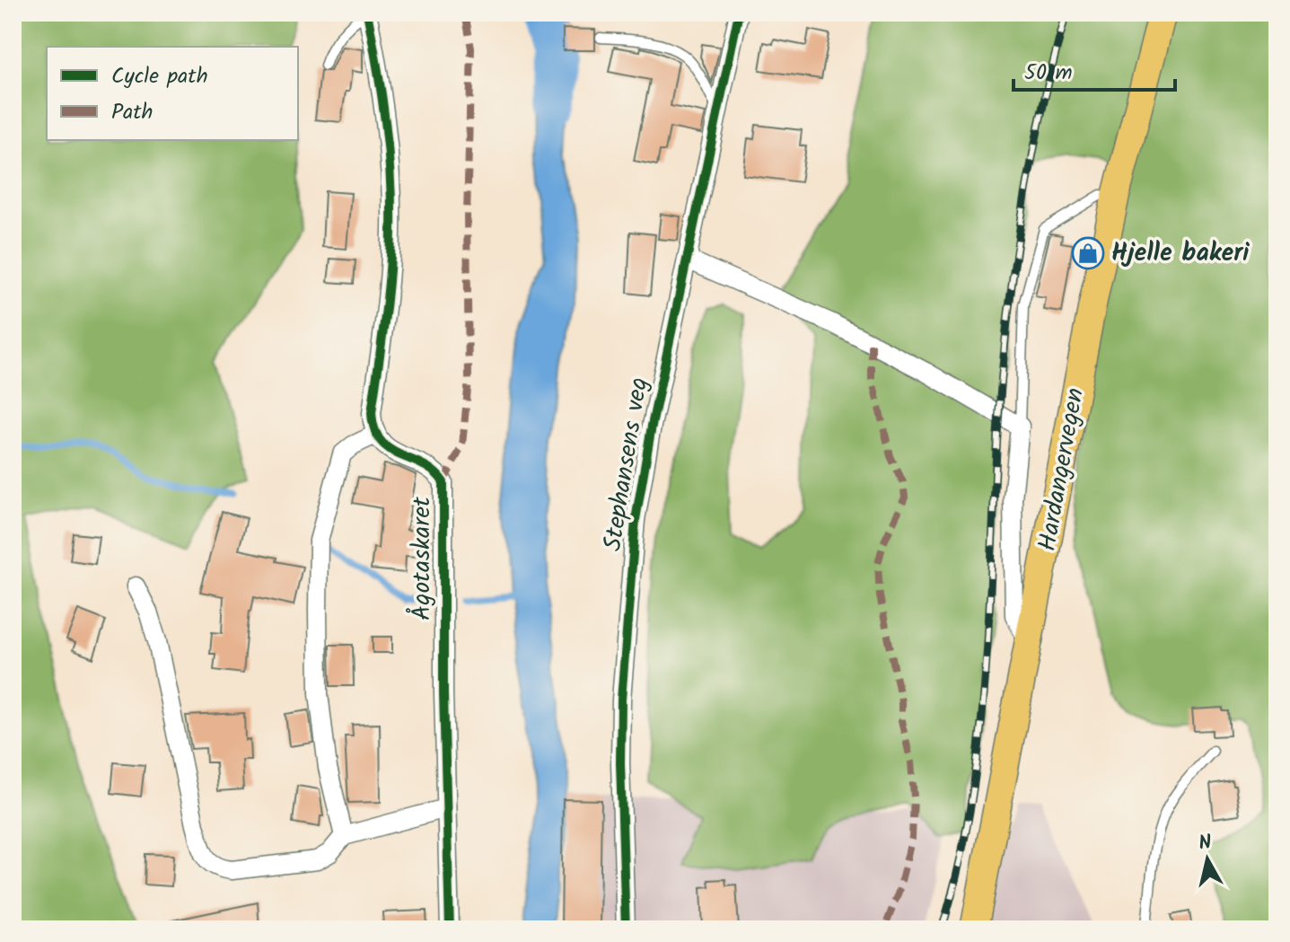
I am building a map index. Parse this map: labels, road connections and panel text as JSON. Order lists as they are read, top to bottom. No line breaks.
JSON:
{"streets":{"main road":["Hardangervegen"],"street":["Stephansens veg","Ågotaskaret"]},"places":{"shop":["Hjelle bakeri"]},"legend":["Cycle path","Path"],"scale_bar":"50 m","north":"top"}
